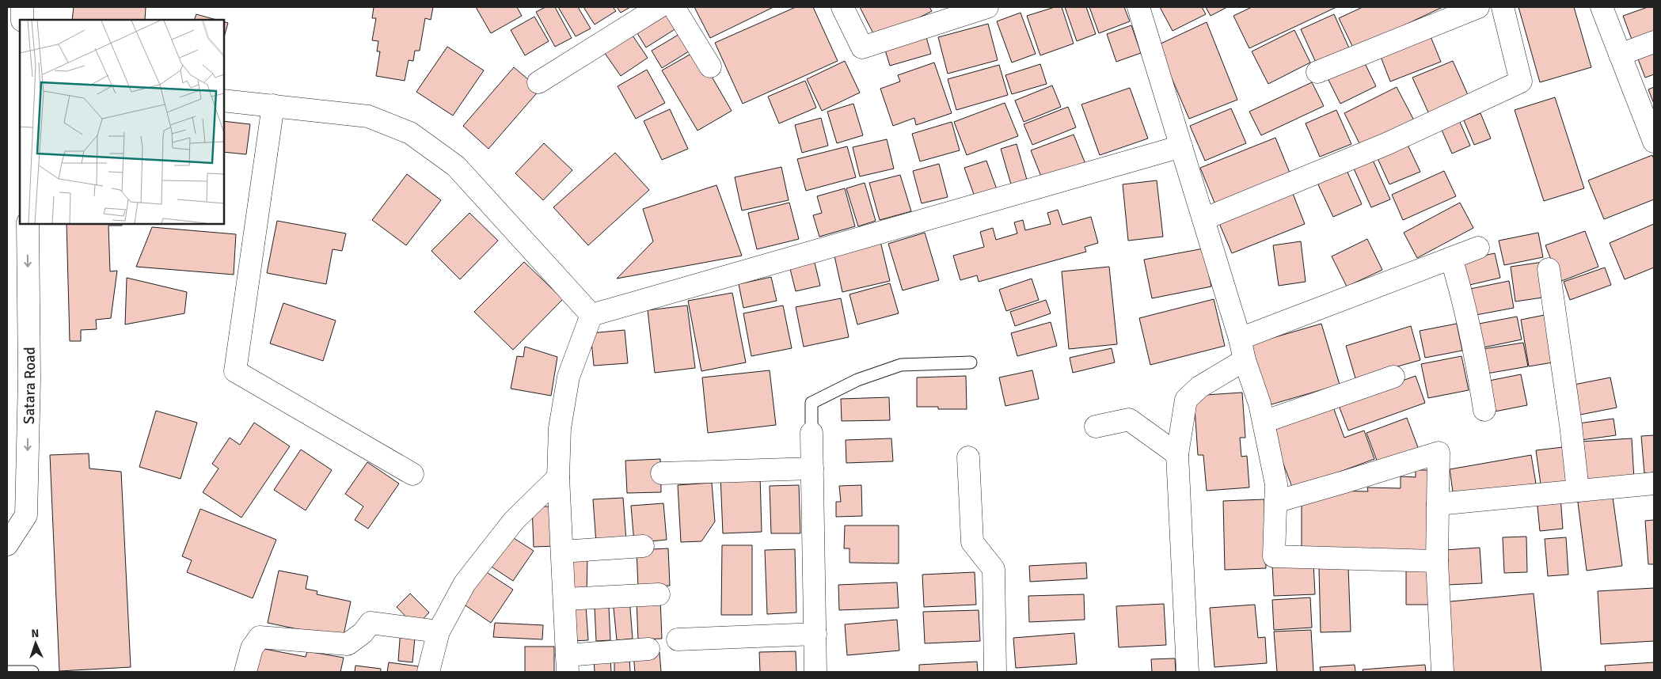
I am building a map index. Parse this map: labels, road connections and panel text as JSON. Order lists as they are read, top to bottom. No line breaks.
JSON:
{"streets":{"main road":["Satara Road"]},"one_way":["Satara Road"],"north":"top"}
